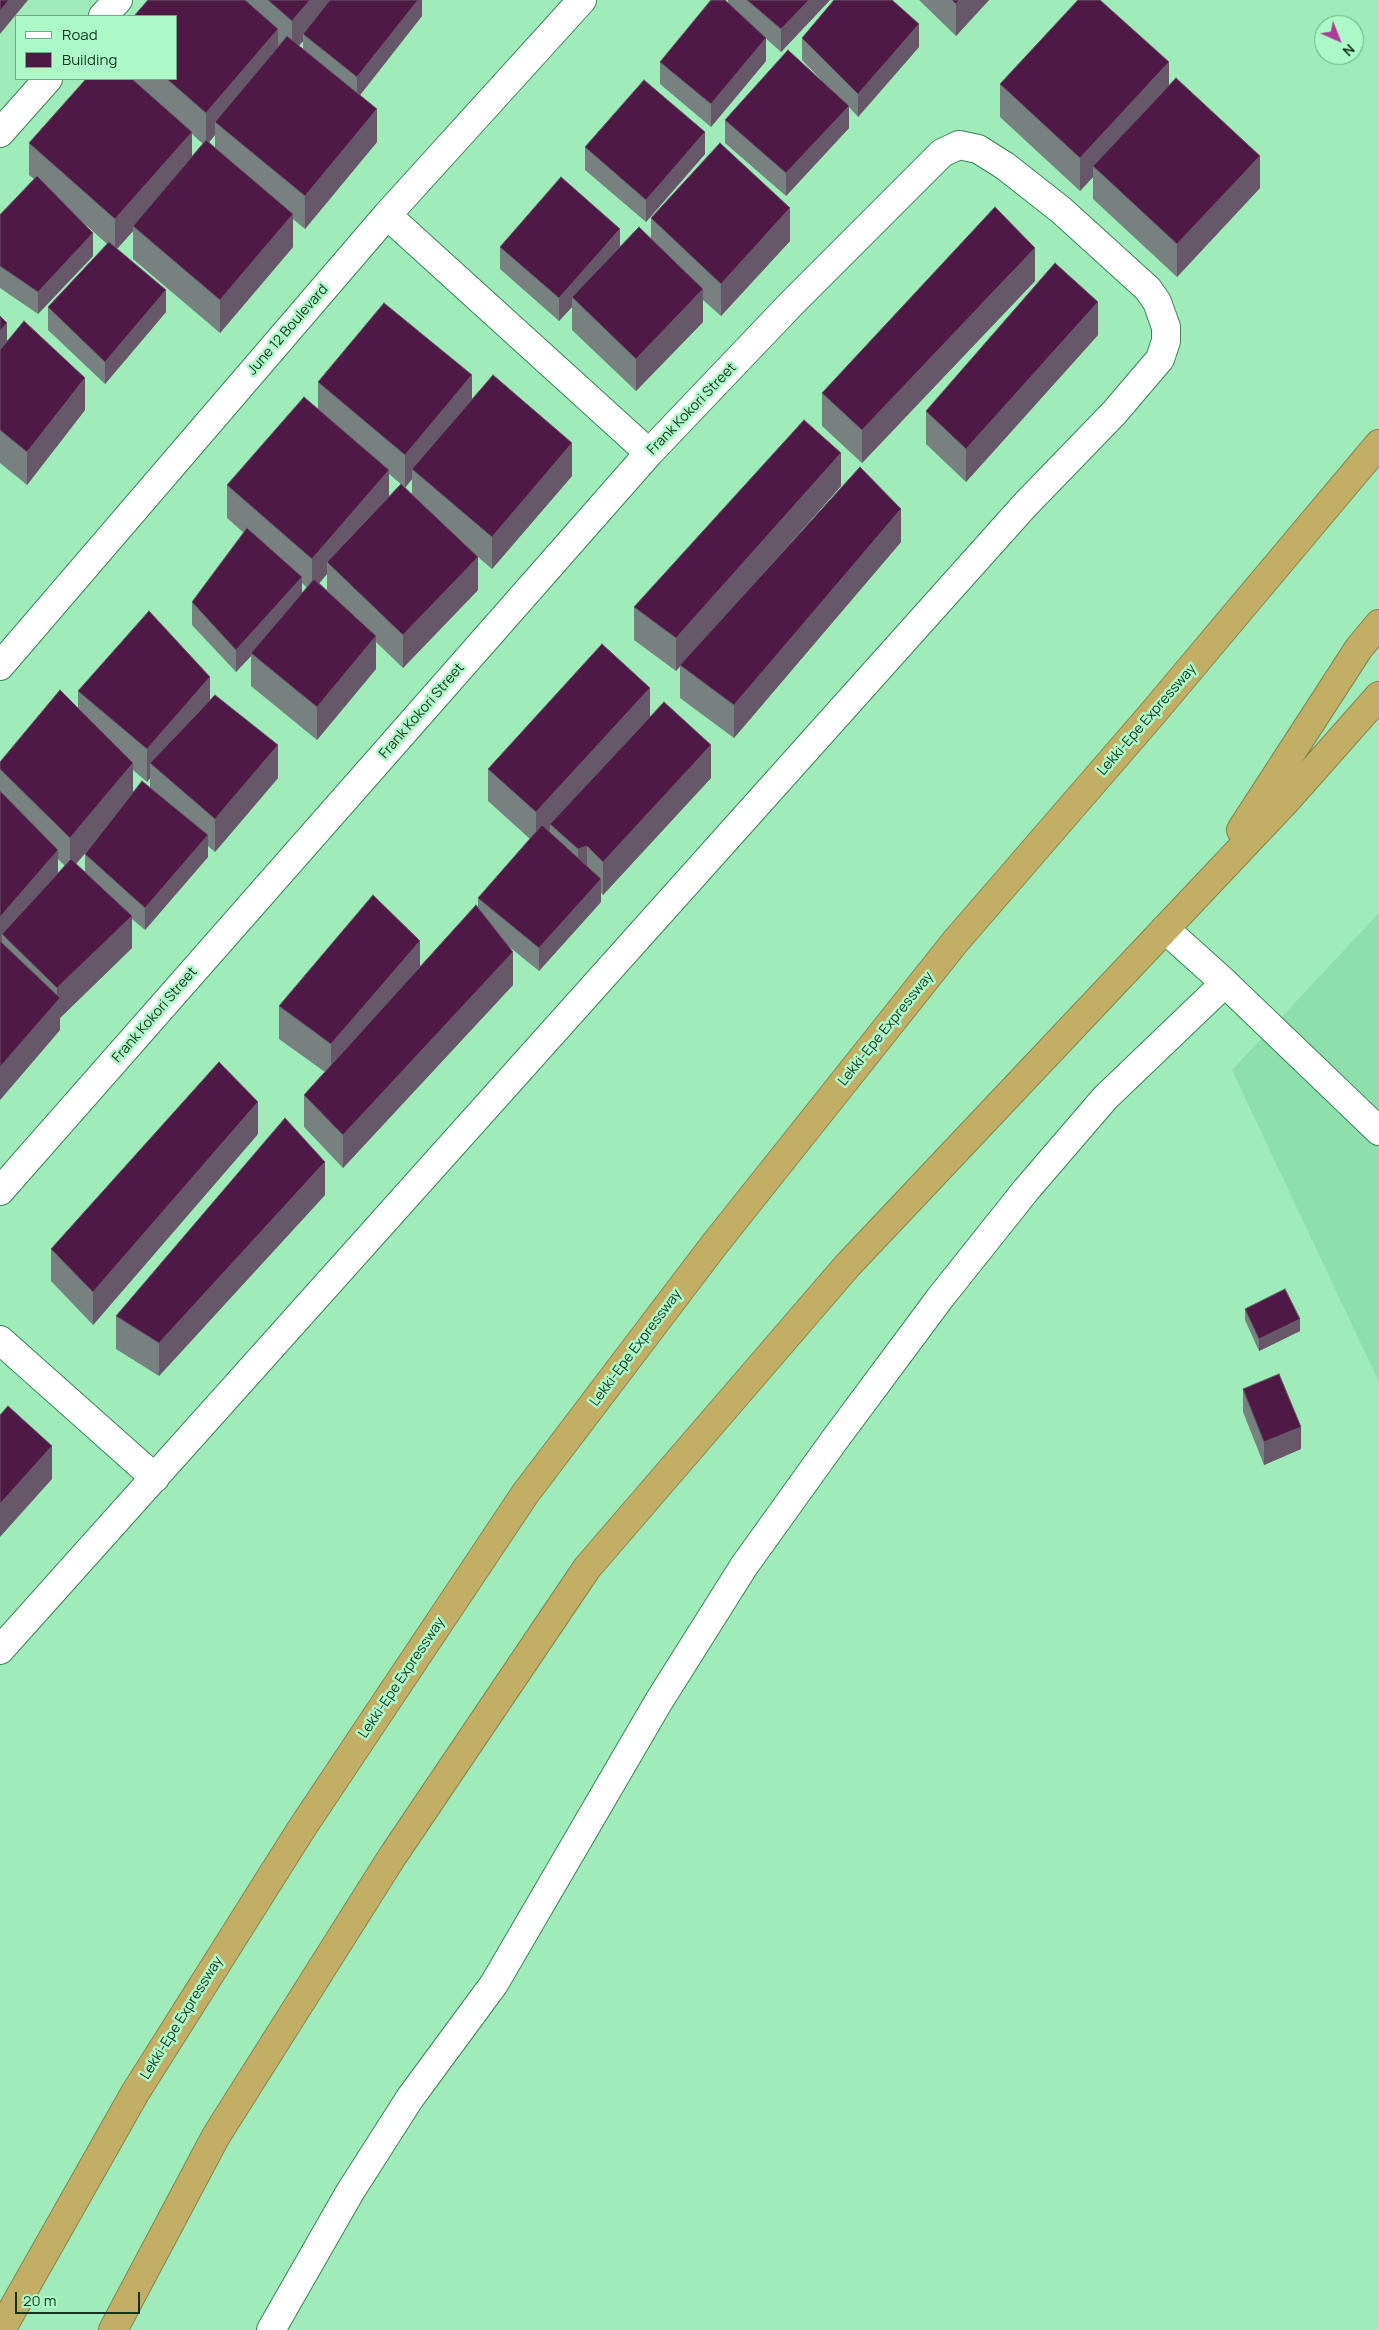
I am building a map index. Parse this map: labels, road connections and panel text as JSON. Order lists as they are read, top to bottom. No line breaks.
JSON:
{"streets":{"highway":["Lekki-Epe Expressway"],"street":["June 12 Boulevard","Frank Kokori Street"]},"legend":["Road","Building"],"scale_bar":"20 m","north":"bottom right"}
